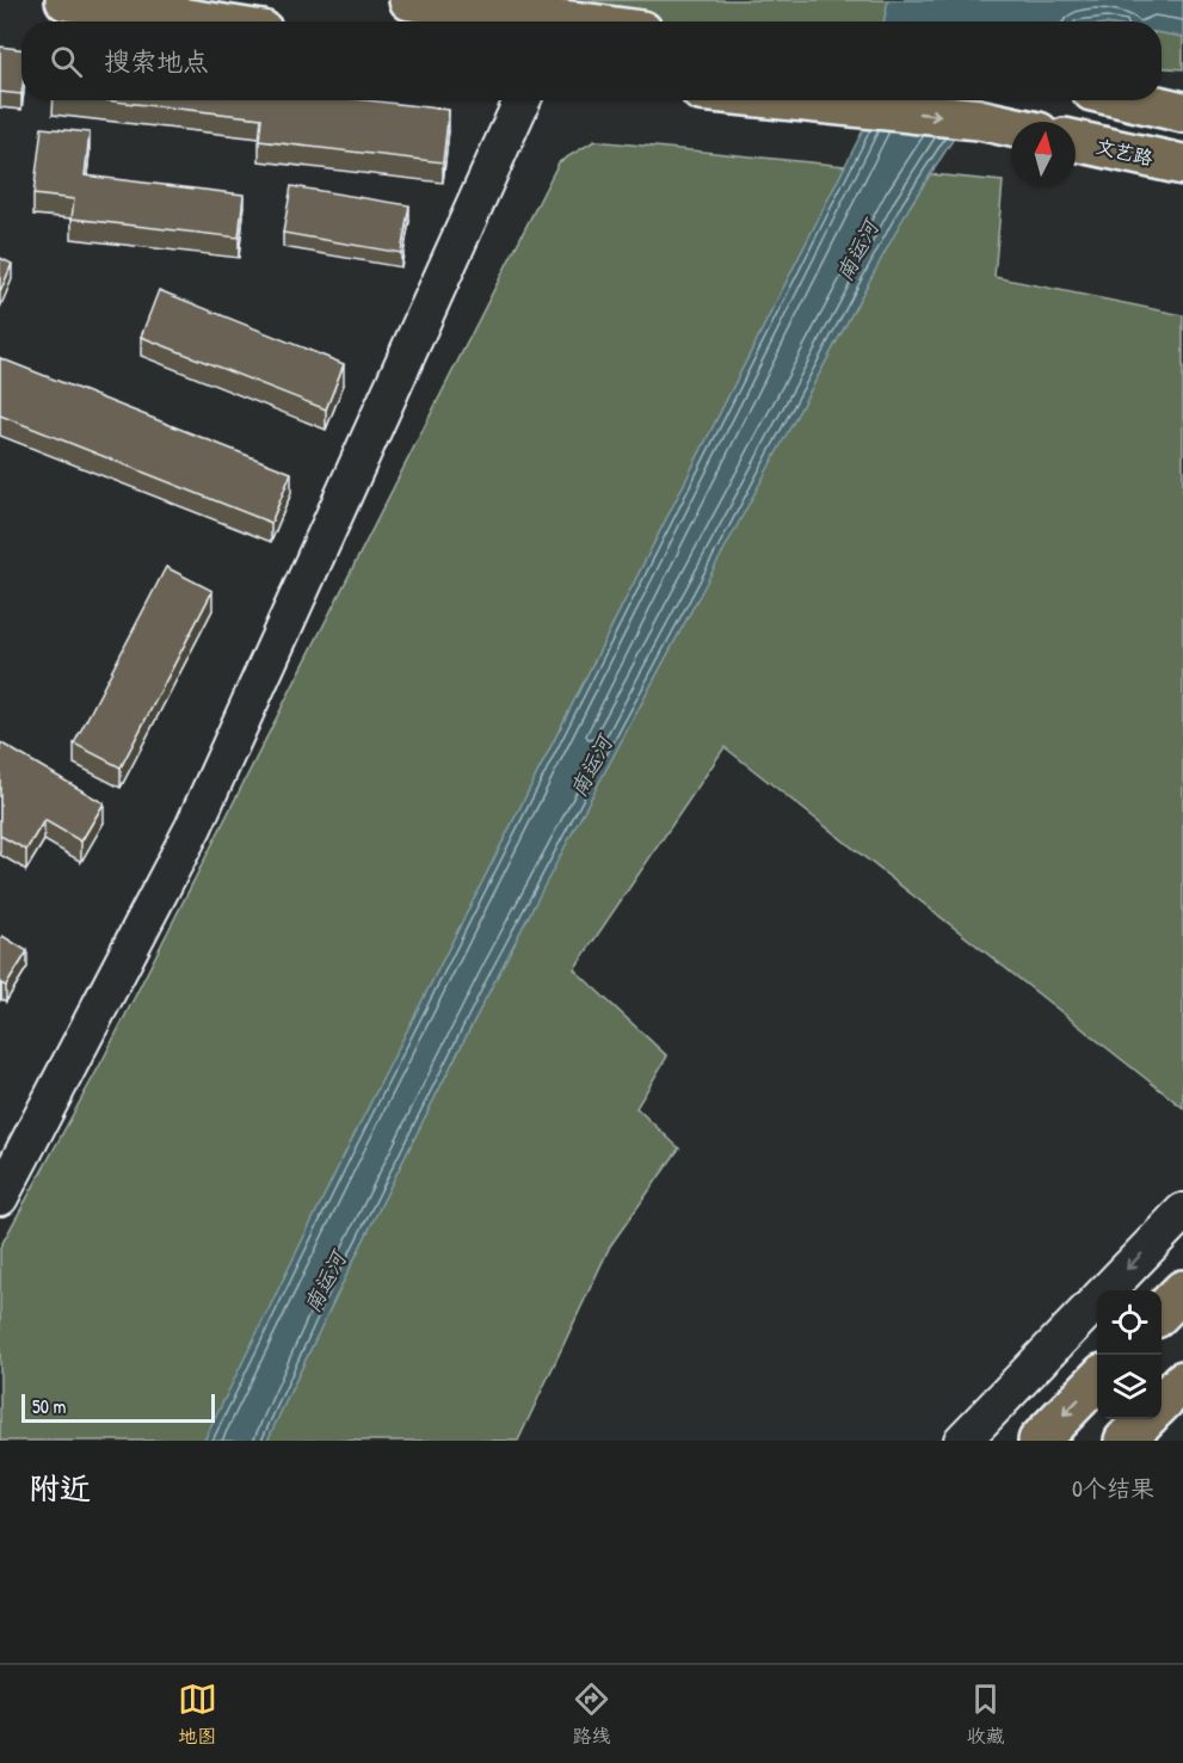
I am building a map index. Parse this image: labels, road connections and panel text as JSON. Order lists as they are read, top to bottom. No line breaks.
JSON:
{"streets":{"main road":["文艺路"]},"water":["南运河"],"scale_bar":"50 m","north":"top","page":{"search":"搜索地点","scale":"50 m","heading":["附近","0个结果"],"nav":["地图","路线","收藏"]}}
